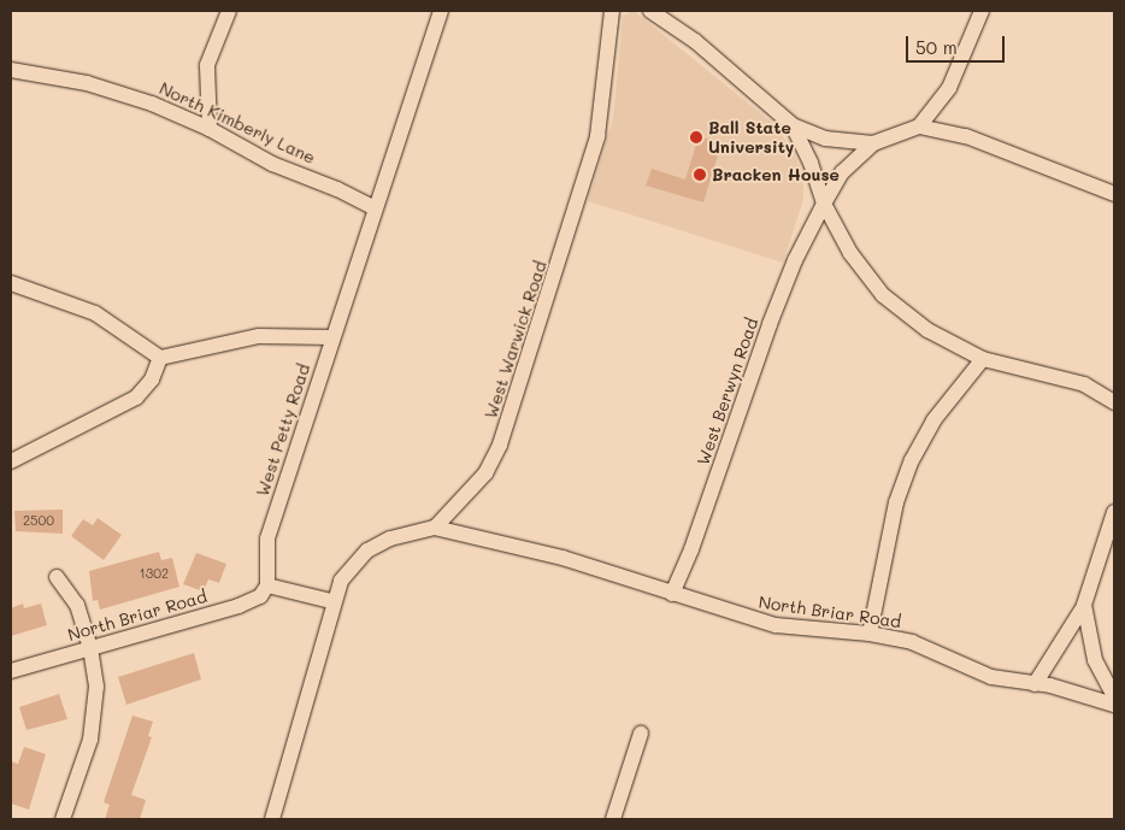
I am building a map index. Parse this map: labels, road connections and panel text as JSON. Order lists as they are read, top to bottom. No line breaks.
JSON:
{"streets":{"street":["North Kimberly Lane","West Warwick Road","West Berwyn Road","West Petty Road","North Briar Road"]},"crossings":[["North Kimberly Lane","West Petty Road"],["West Warwick Road","North Briar Road"],["West Berwyn Road","North Briar Road"],["West Petty Road","North Briar Road"]],"places":["Ball State University","Bracken House"],"house_numbers":["2500","1302"],"scale_bar":"50 m"}
